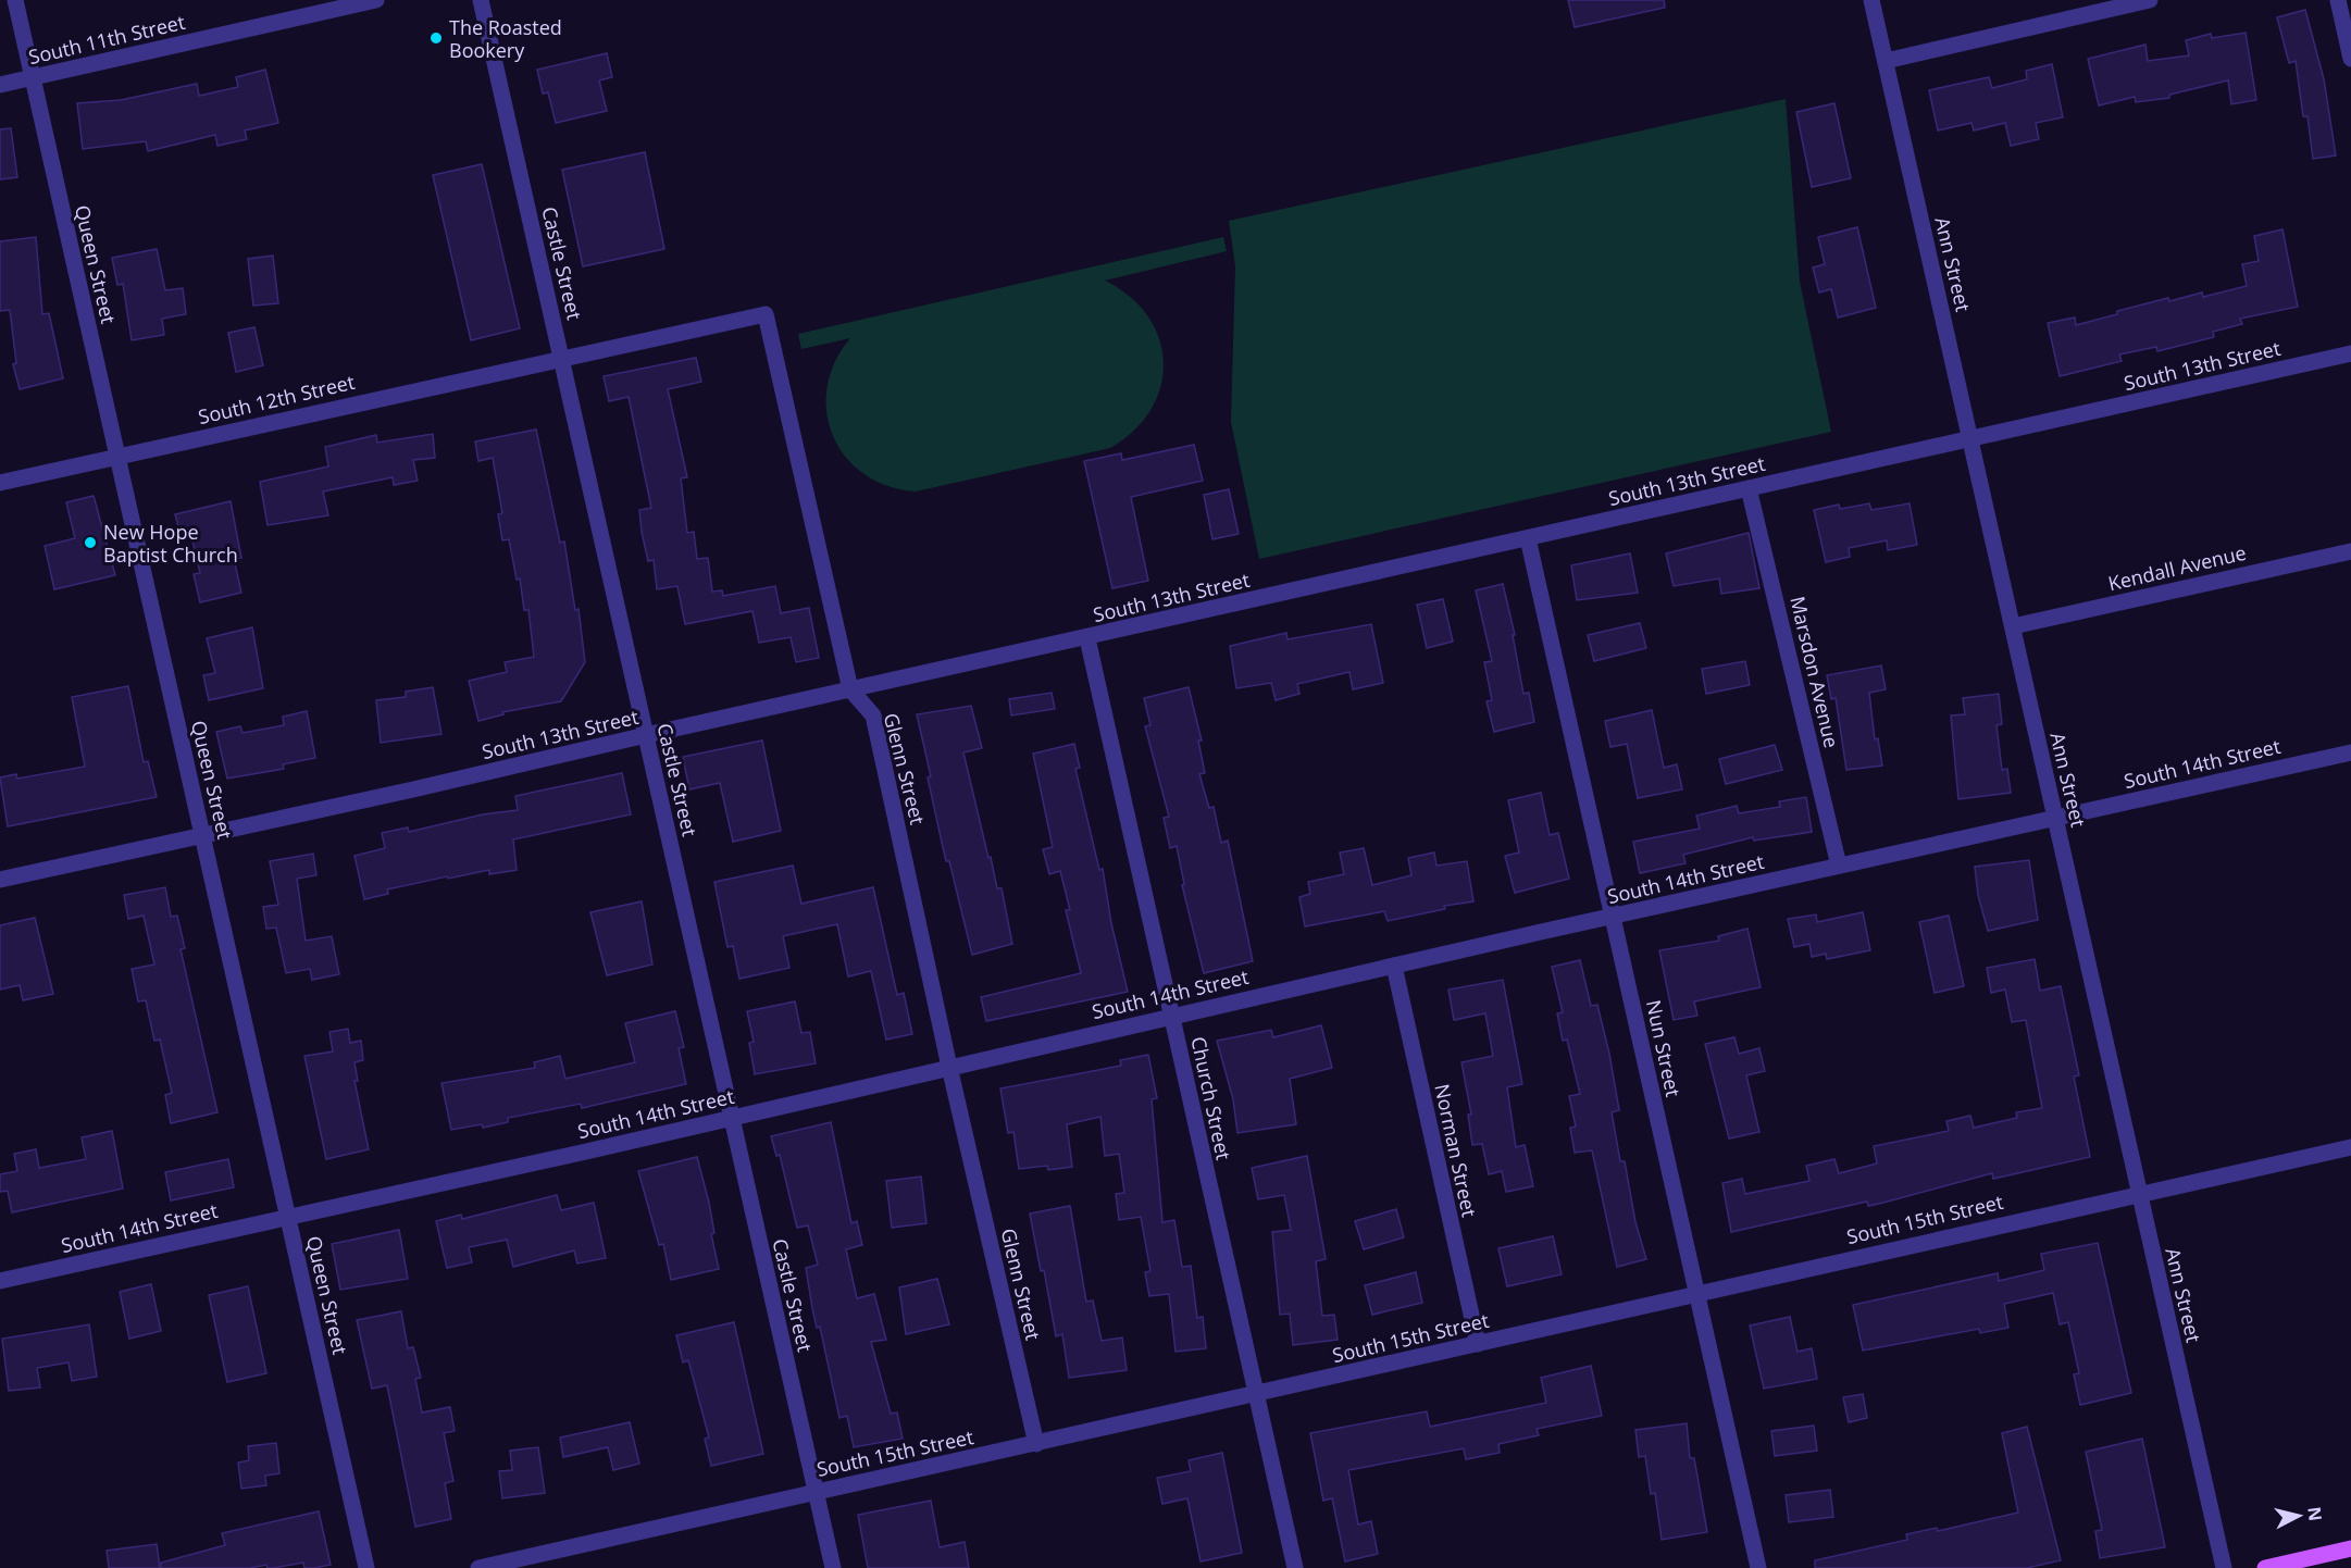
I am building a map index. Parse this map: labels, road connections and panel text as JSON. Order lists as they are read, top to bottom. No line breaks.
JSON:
{"streets":{"street":["South 11th Street","Castle Street","Queen Street","Ann Street","South 13th Street","South 12th Street","Kendall Avenue","Marsdon Avenue","South 14th Street","Glenn Street","Nun Street","Church Street","Norman Street","South 15th Street"]},"crossings":[["South 11th Street","Queen Street"],["Castle Street","South 13th Street"],["Castle Street","South 12th Street"],["Castle Street","South 14th Street"],["Castle Street","Glenn Street"],["Castle Street","South 15th Street"],["Queen Street","South 13th Street"],["Queen Street","South 12th Street"],["Queen Street","South 14th Street"],["Ann Street","South 13th Street"],["Ann Street","Kendall Avenue"],["Ann Street","South 14th Street"],["Ann Street","South 15th Street"],["South 13th Street","Marsdon Avenue"],["South 13th Street","Glenn Street"],["South 13th Street","Nun Street"],["South 13th Street","Church Street"],["South 12th Street","Glenn Street"],["Marsdon Avenue","South 14th Street"],["South 14th Street","Glenn Street"],["South 14th Street","Nun Street"],["South 14th Street","Church Street"],["South 14th Street","Norman Street"],["Glenn Street","South 15th Street"],["Nun Street","South 15th Street"],["Church Street","South 15th Street"],["Norman Street","South 15th Street"]],"places":["The Roasted Bookery","New Hope Baptist Church"],"north":"right"}
